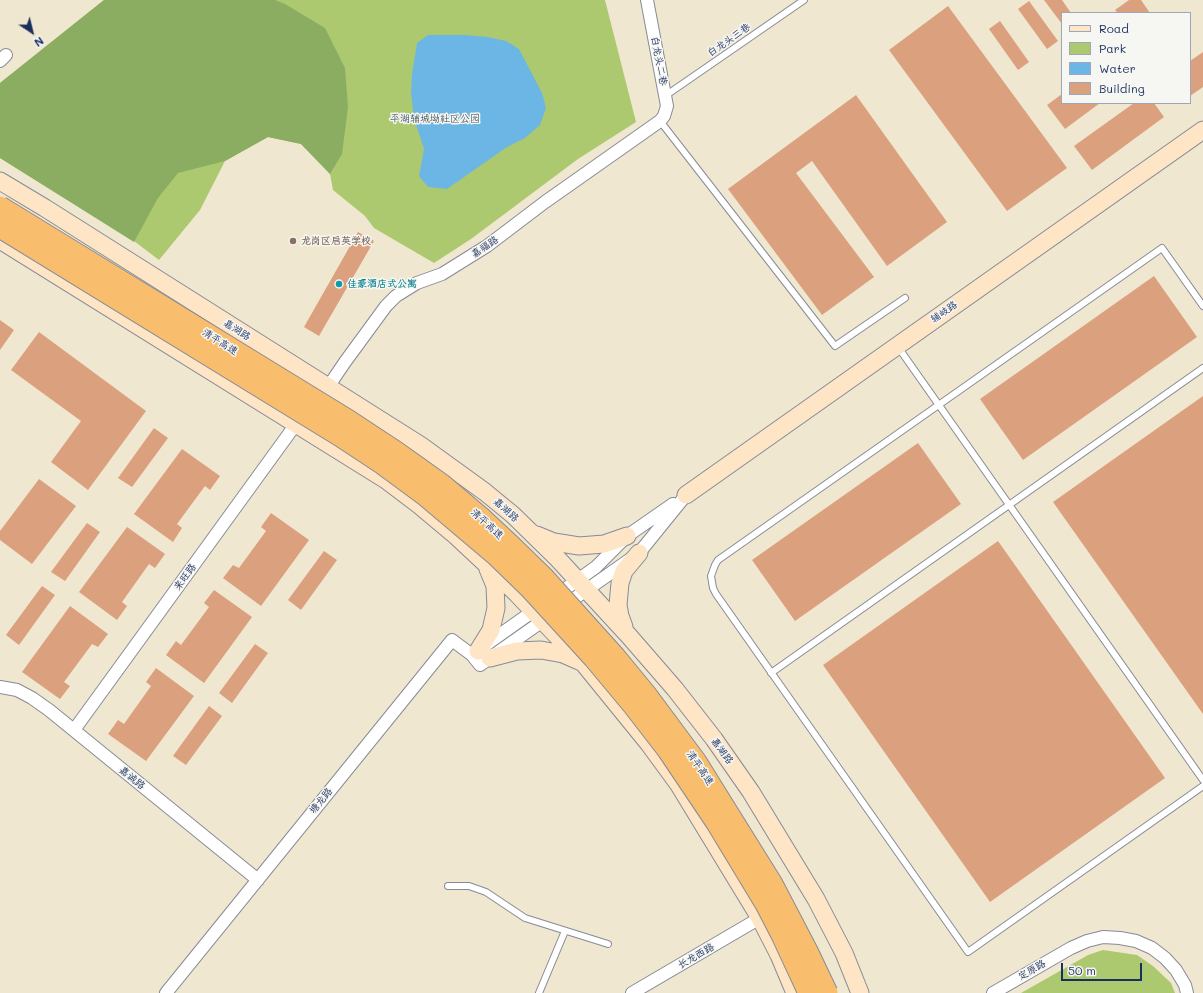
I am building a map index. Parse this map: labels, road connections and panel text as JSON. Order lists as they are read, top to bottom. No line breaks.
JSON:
{"streets":{"highway":["清平高速"],"main road":["辅岐路","嘉湖路"],"street":["白龙头二巷","嘉福路","来旺路","嘉诚路","塘龙路","长龙西路","定原路"],"lane":["白龙头三巷"]},"crossings":[["白龙头三巷","白龙头二巷"],["白龙头二巷","嘉福路"],["嘉福路","嘉湖路"],["来旺路","嘉诚路"],["嘉诚路","塘龙路"]],"parks":["平湖辅城坳社区公园"],"places":["龙岗区启英学校","佳豪酒店式公寓"],"legend":["Road","Park","Water","Building"],"scale_bar":"50 m","north":"bottom right"}
